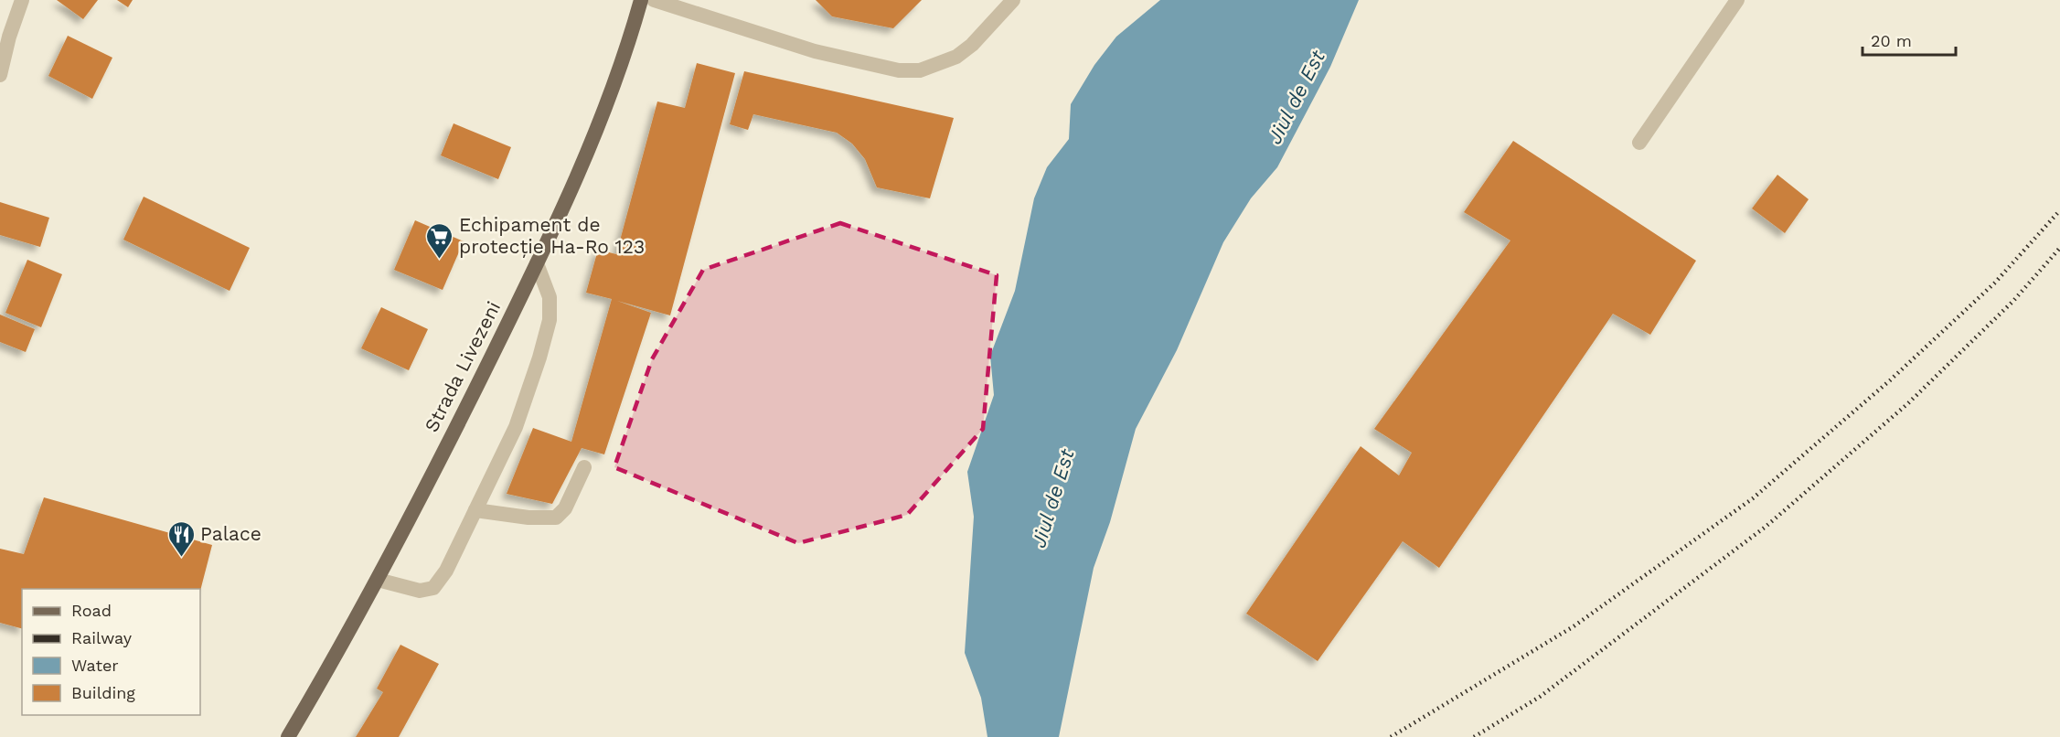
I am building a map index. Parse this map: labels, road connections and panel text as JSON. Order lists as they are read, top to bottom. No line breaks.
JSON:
{"streets":{"main road":["Strada Livezeni"]},"water":["Jiul de Est"],"places":{"supermarket":["Echipament de protecție Ha-Ro 123"],"restaurant":["Palace"]},"legend":["Road","Railway","Water","Building"],"scale_bar":"20 m"}
